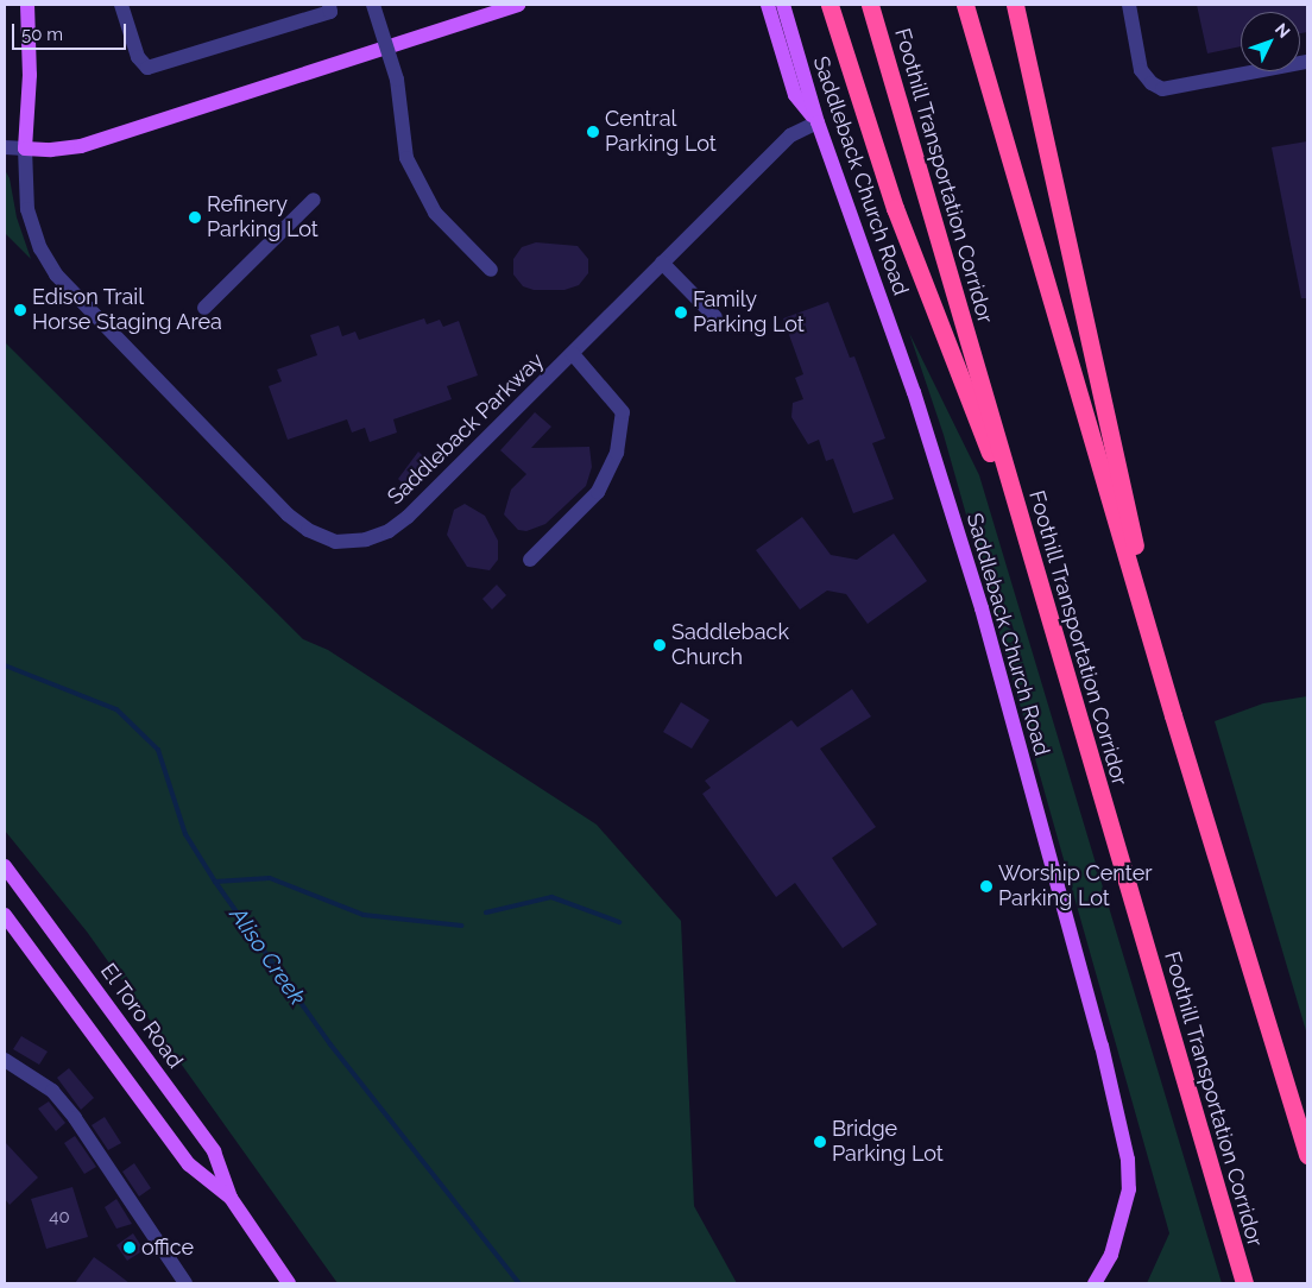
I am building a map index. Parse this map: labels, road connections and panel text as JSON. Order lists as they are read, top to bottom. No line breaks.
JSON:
{"streets":{"highway":["Foothill Transportation Corridor"],"main road":["Saddleback Church Road","El Toro Road"],"street":["Saddleback Parkway"]},"crossings":[["Saddleback Church Road","Saddleback Parkway"]],"water":["Aliso Creek"],"places":["Central Parking Lot","Refinery Parking Lot","Edison Trail Horse Staging Area","Family Parking Lot","Saddleback Church","Worship Center Parking Lot","Bridge Parking Lot","office"],"house_numbers":["40"],"scale_bar":"50 m","north":"top right"}
